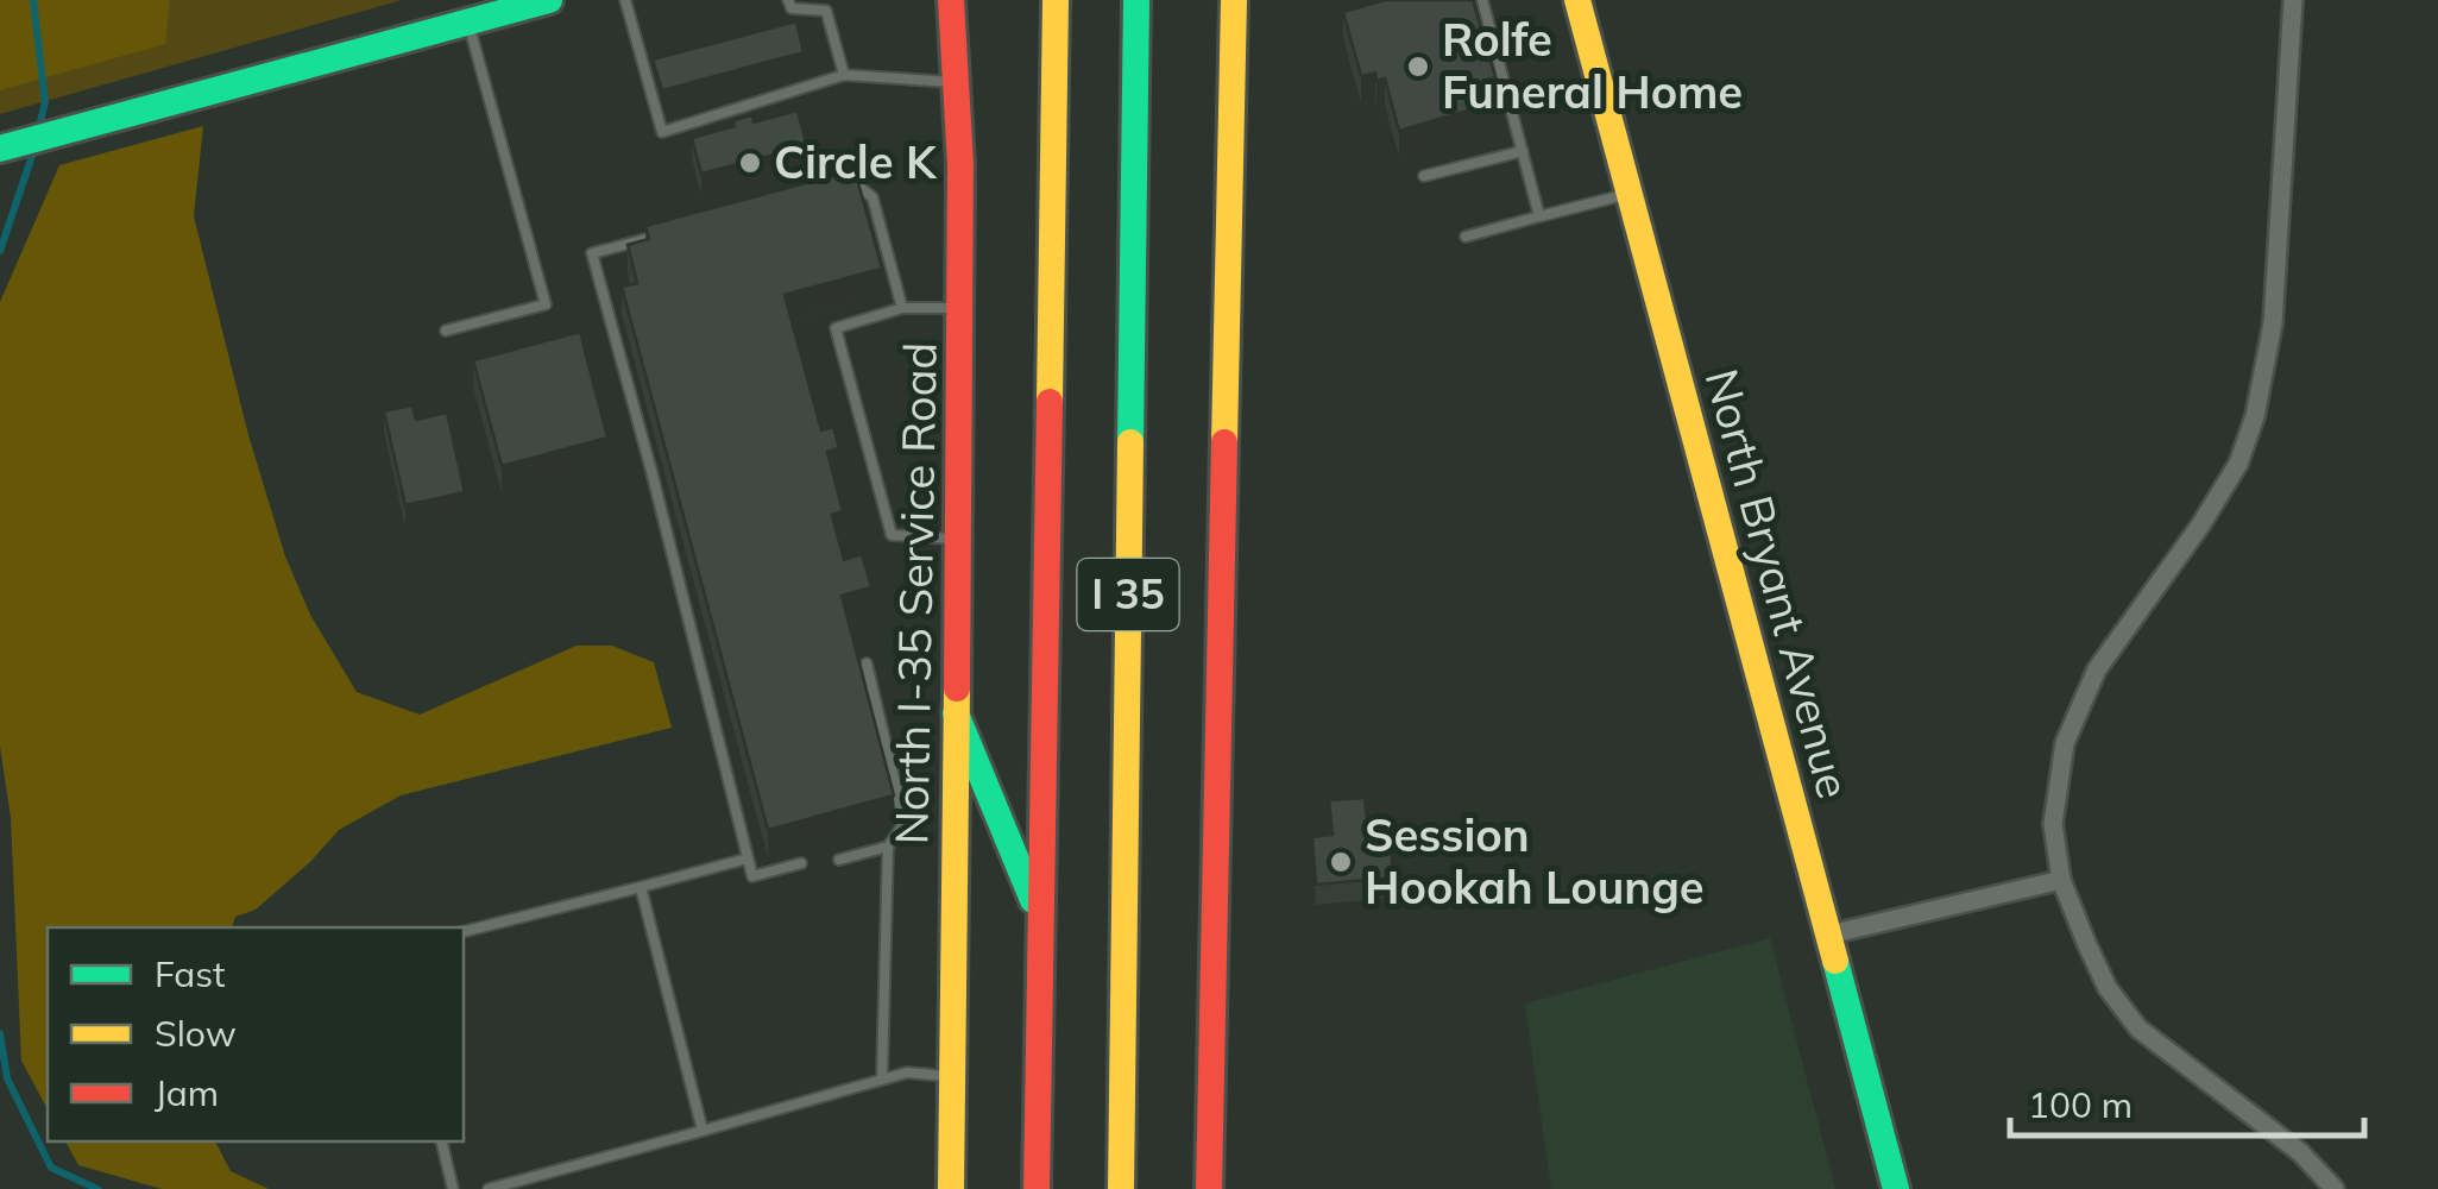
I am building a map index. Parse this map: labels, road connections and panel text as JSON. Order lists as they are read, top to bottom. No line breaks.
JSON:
{"streets":{"main road":["North Bryant Avenue","North I-35 Service Road","I 35"]},"places":["Rolfe Funeral Home","Circle K","Session Hookah Lounge"],"legend":["Fast","Slow","Jam"],"scale_bar":"100 m"}
